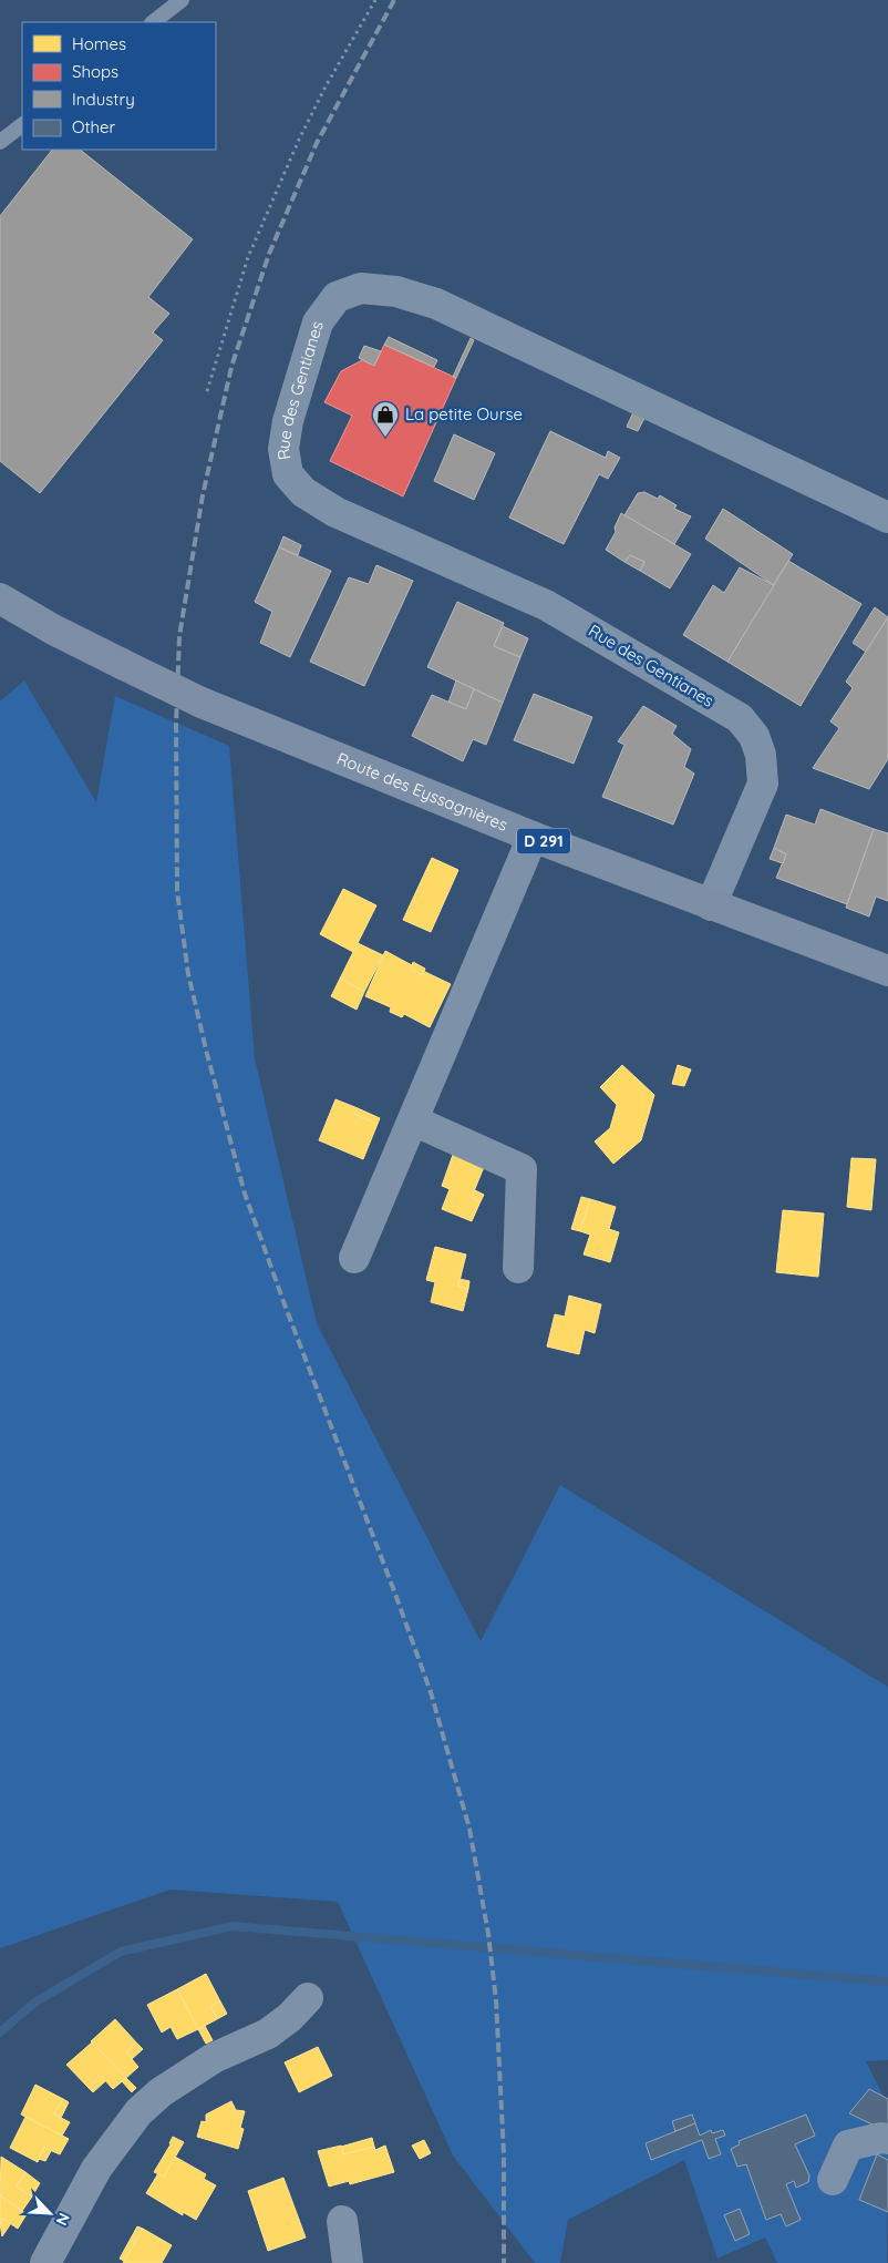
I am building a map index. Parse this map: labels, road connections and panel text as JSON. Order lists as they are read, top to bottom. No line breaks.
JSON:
{"streets":{"main road":["Route des Eyssagnières","D 291"],"street":["Rue des Gentianes"]},"crossings":[["Rue des Gentianes","Route des Eyssagnières"]],"places":{"shop":["La petite Ourse"]},"legend":["Homes","Shops","Industry","Other"],"north":"bottom right"}
